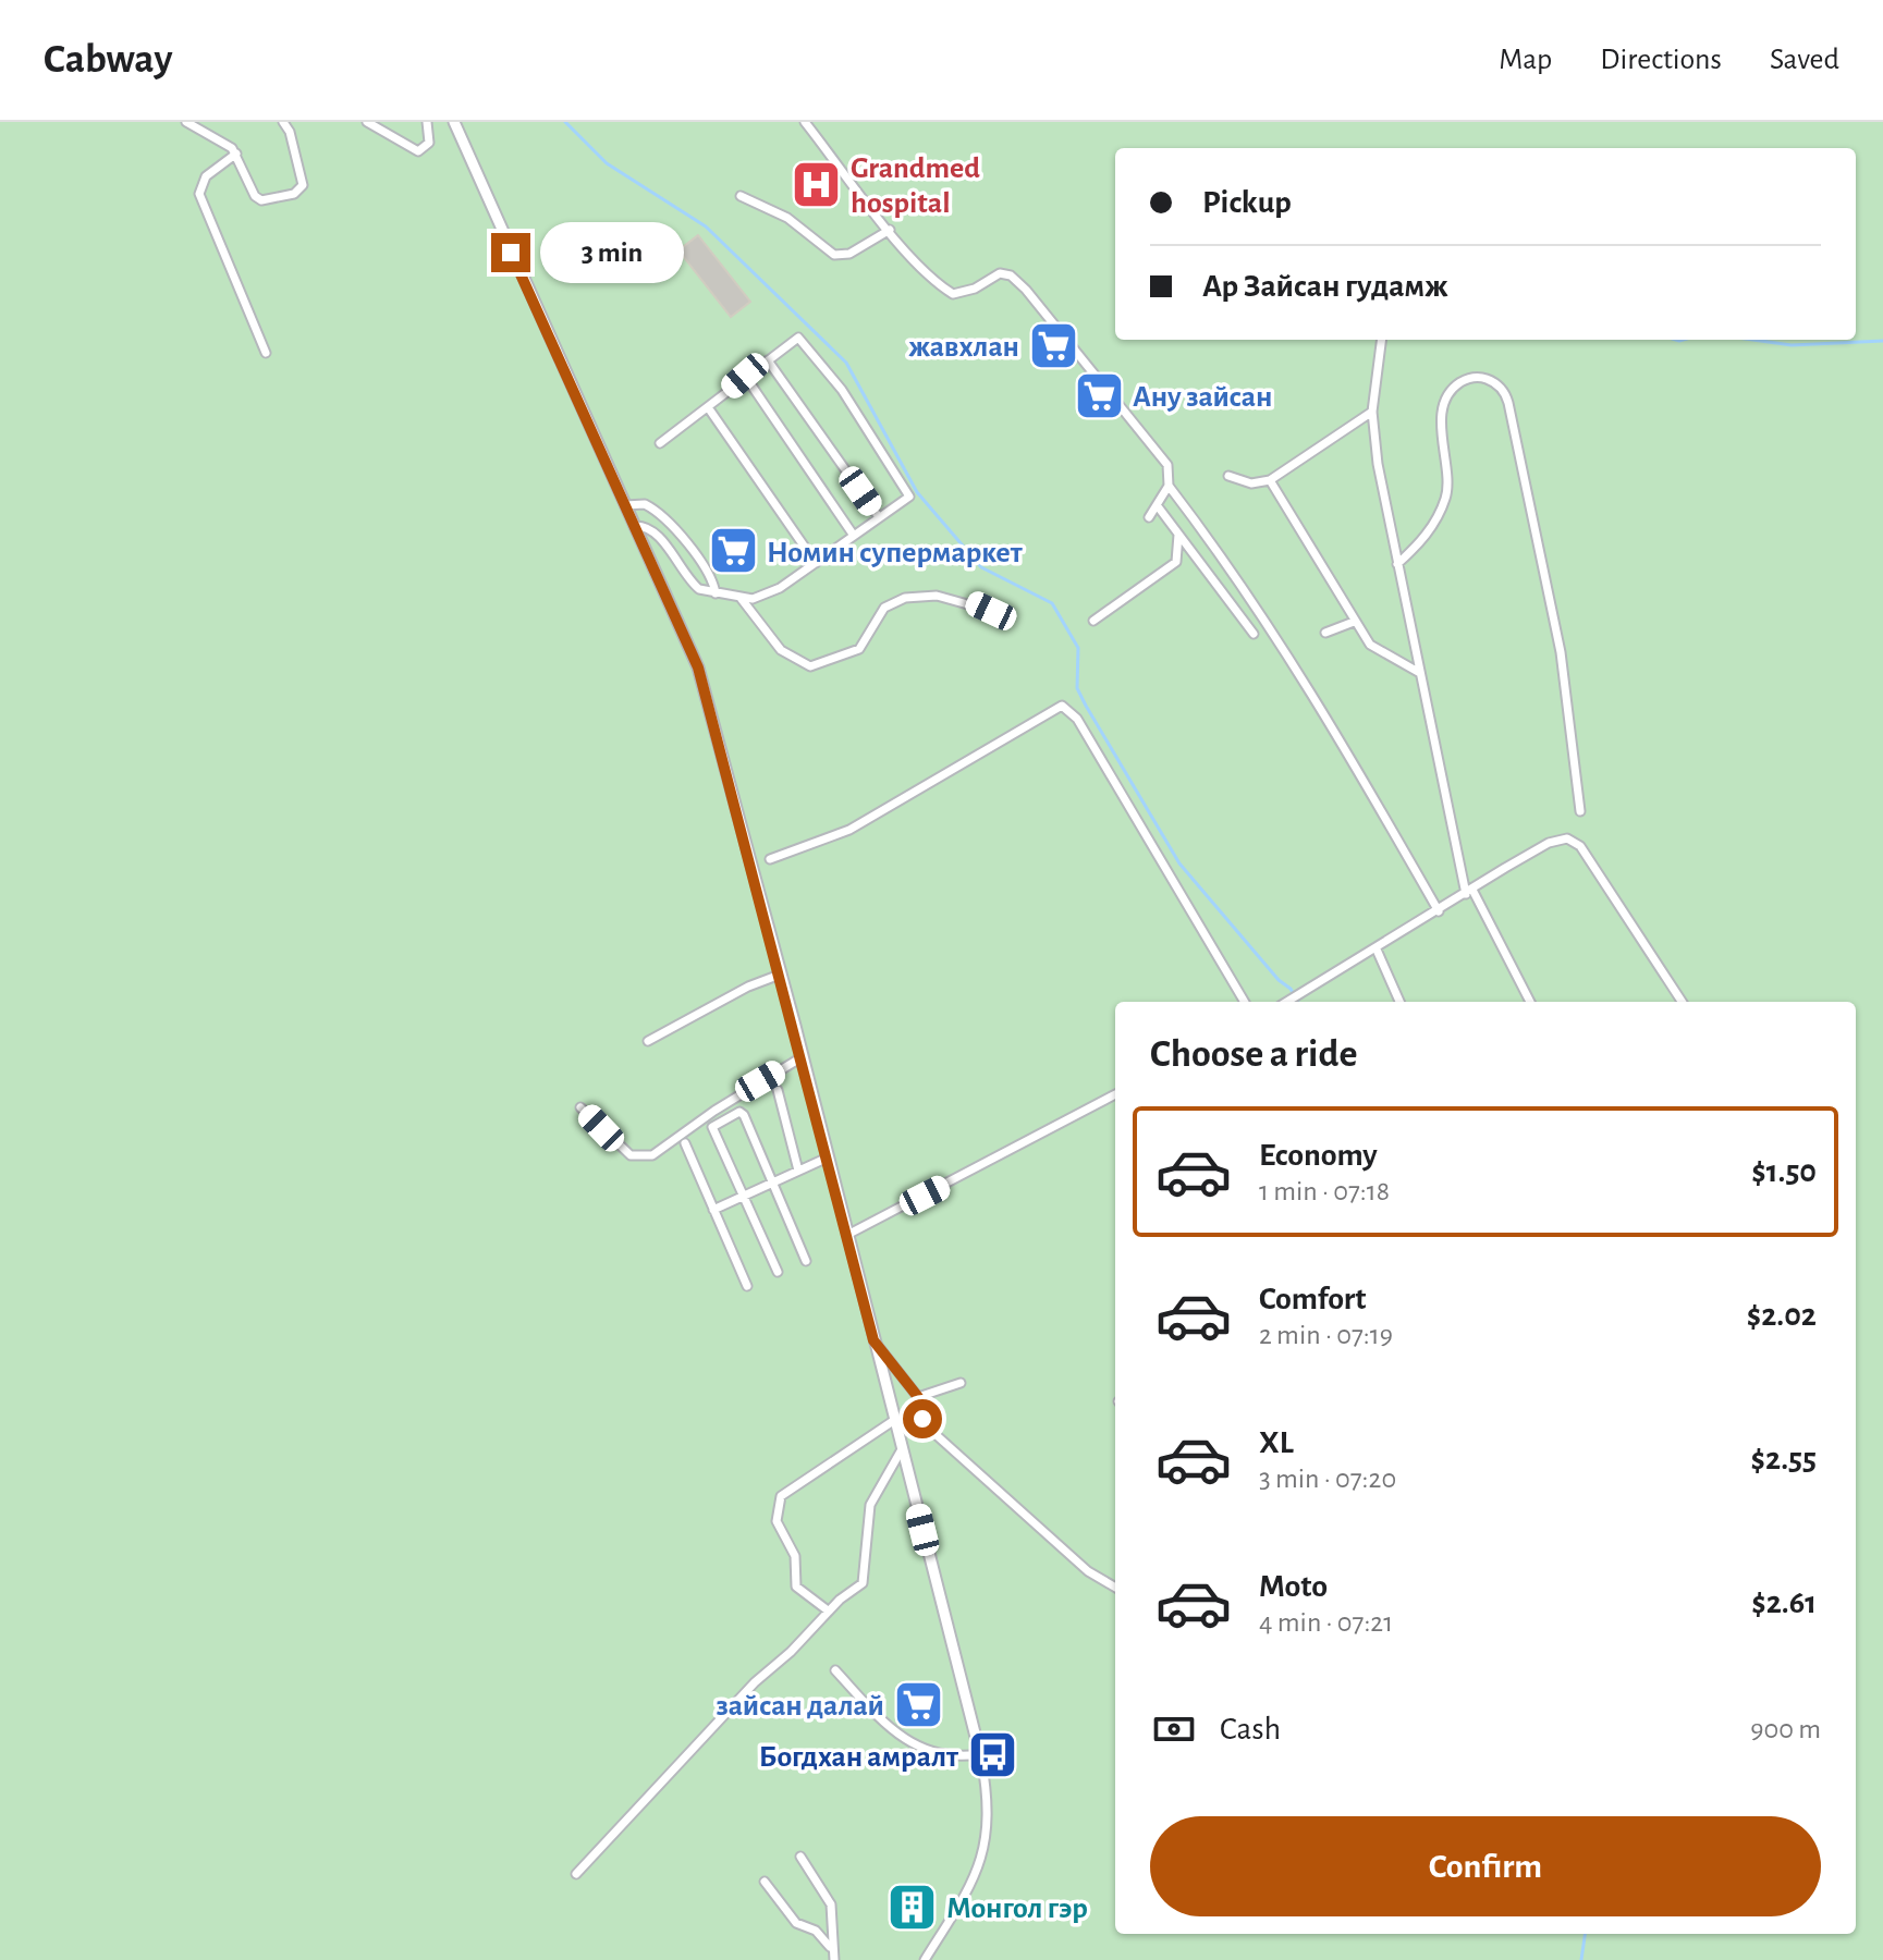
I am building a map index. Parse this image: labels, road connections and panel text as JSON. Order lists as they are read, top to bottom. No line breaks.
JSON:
{"places":{"hospital":["Grandmed hospital"],"supermarket":["жавхлан","Ану зайсан","Номин супермаркет","зайсан далай"],"bus stop":["Богдхан амралт"],"building":["Монгол гэр"]},"page":{"header":"Cabway","nav":["Map","Directions","Saved"],"banner":["Pickup","Ар Зайсан гудамж"],"bubble":"3 min","heading":"Choose a ride","list":[{"name":"Economy","note":"1 min · 07:18","value":"$1.50"},{"name":"Comfort","note":"2 min · 07:19","value":"$2.02"},{"name":"XL","note":"3 min · 07:20","value":"$2.55"},{"name":"Moto","note":"4 min · 07:21","value":"$2.61"}],"pay":["Cash","900 m"],"buttons":"Confirm"}}
